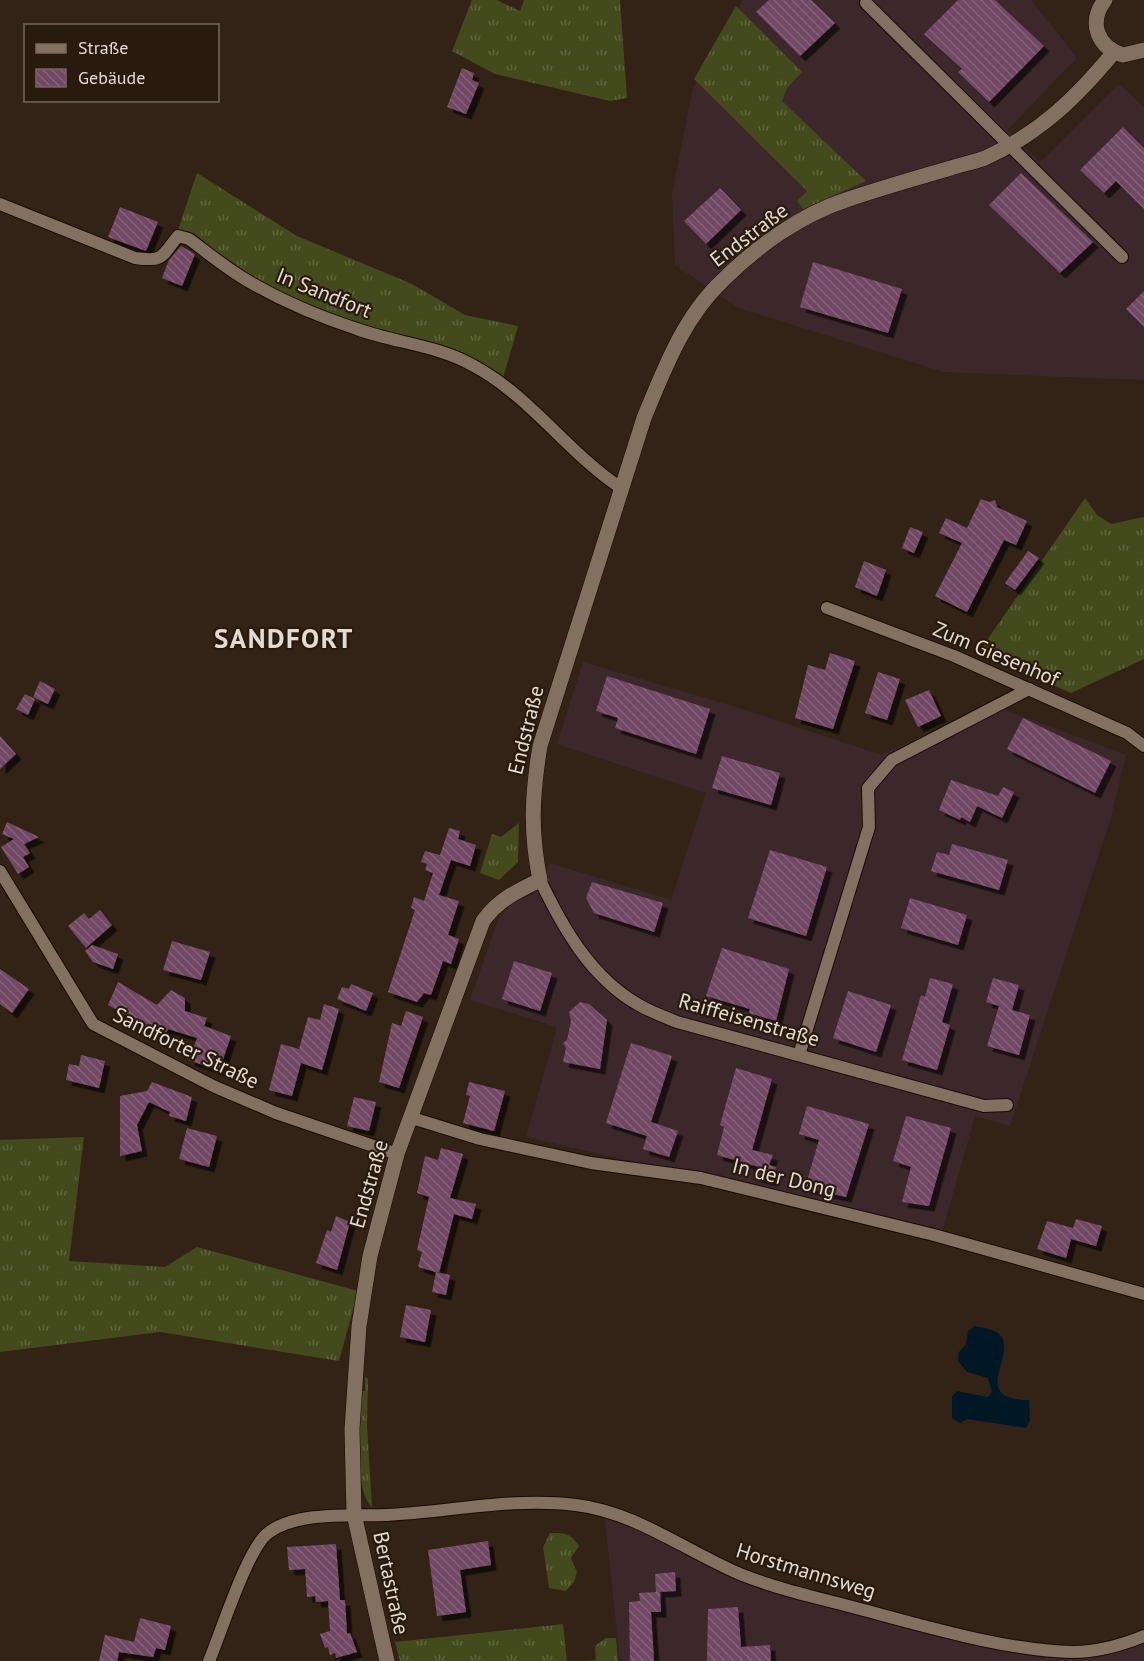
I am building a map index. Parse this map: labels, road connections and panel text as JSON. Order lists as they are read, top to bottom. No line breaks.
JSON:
{"streets":{"street":["Endstraße","In Sandfort","Zum Giesenhof","Raiffeisenstraße","Sandforter Straße","In der Dong","Horstmannsweg","Bertastraße"]},"crossings":[["Endstraße","In Sandfort"],["Endstraße","Raiffeisenstraße"],["Endstraße","Sandforter Straße"],["Endstraße","In der Dong"],["Endstraße","Horstmannsweg"],["Endstraße","Bertastraße"],["Horstmannsweg","Bertastraße"]],"districts":["SANDFORT"],"legend":["Straße","Gebäude"]}
